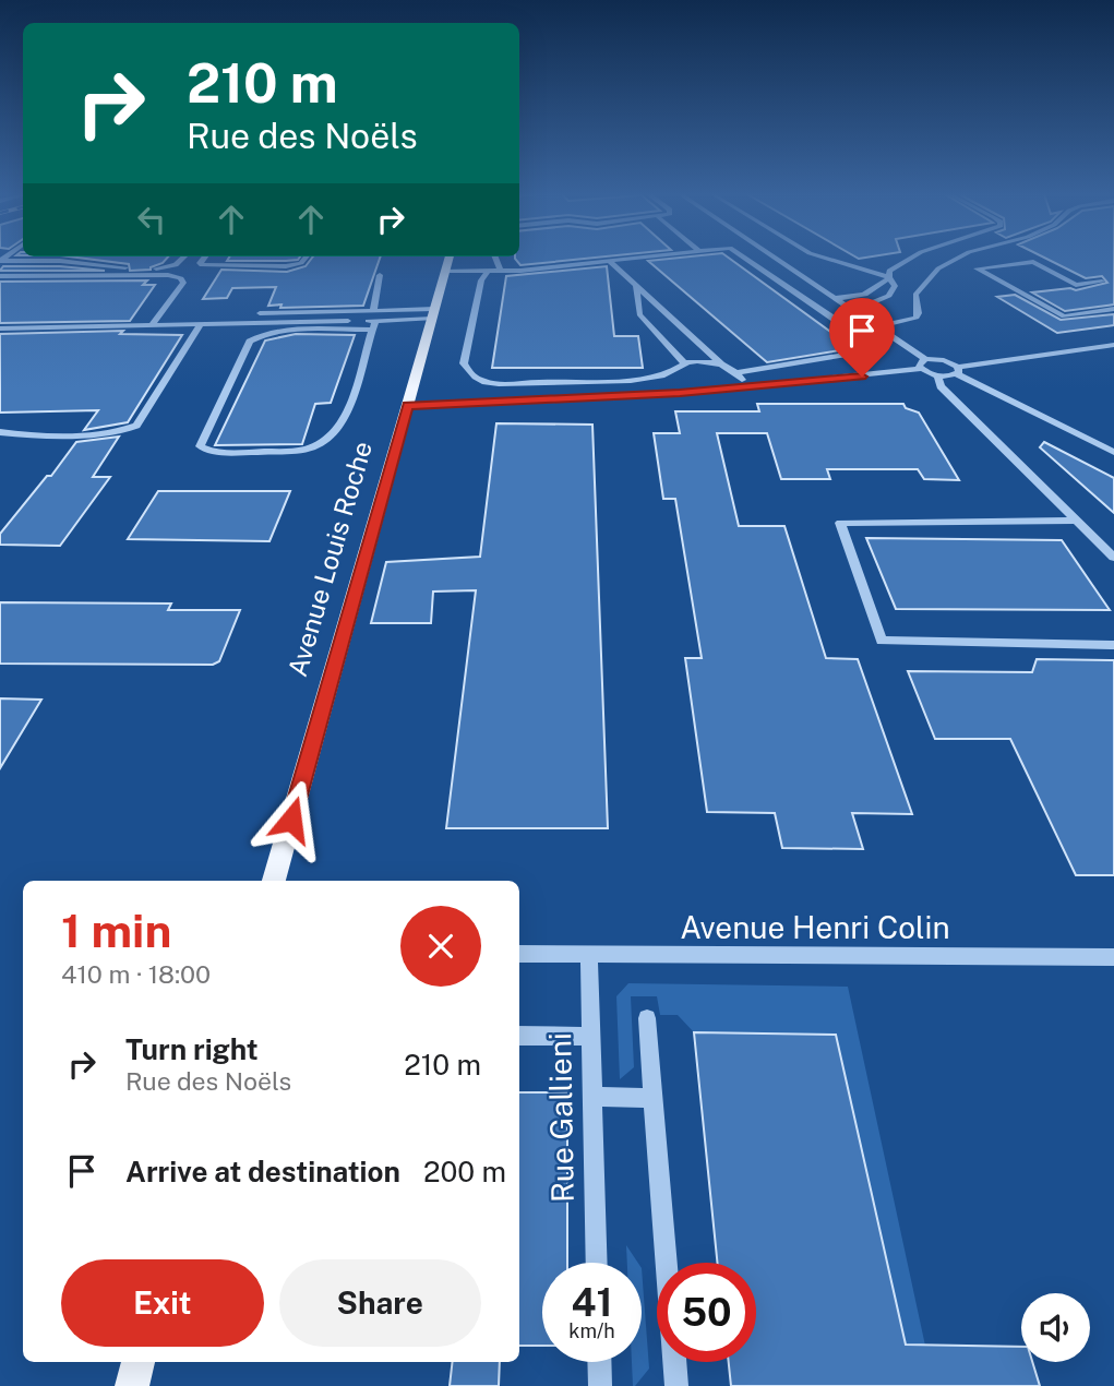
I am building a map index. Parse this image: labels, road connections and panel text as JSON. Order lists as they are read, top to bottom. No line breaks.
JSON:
{"streets":{"main road":["Avenue Louis Roche"],"street":["Avenue Henri Colin","Rue Gallieni"]},"crossings":[["Avenue Henri Colin","Rue Gallieni"]],"page":{"turn":["210 m","Rue des Noëls"],"heading":["1 min","410 m · 18:00"],"list":[{"name":"Turn right","note":"Rue des Noëls","value":"210 m"},{"name":"Arrive at destination","value":"200 m"}],"buttons":["Exit","Share"],"speed":"41 km/h","limit":"50"}}
